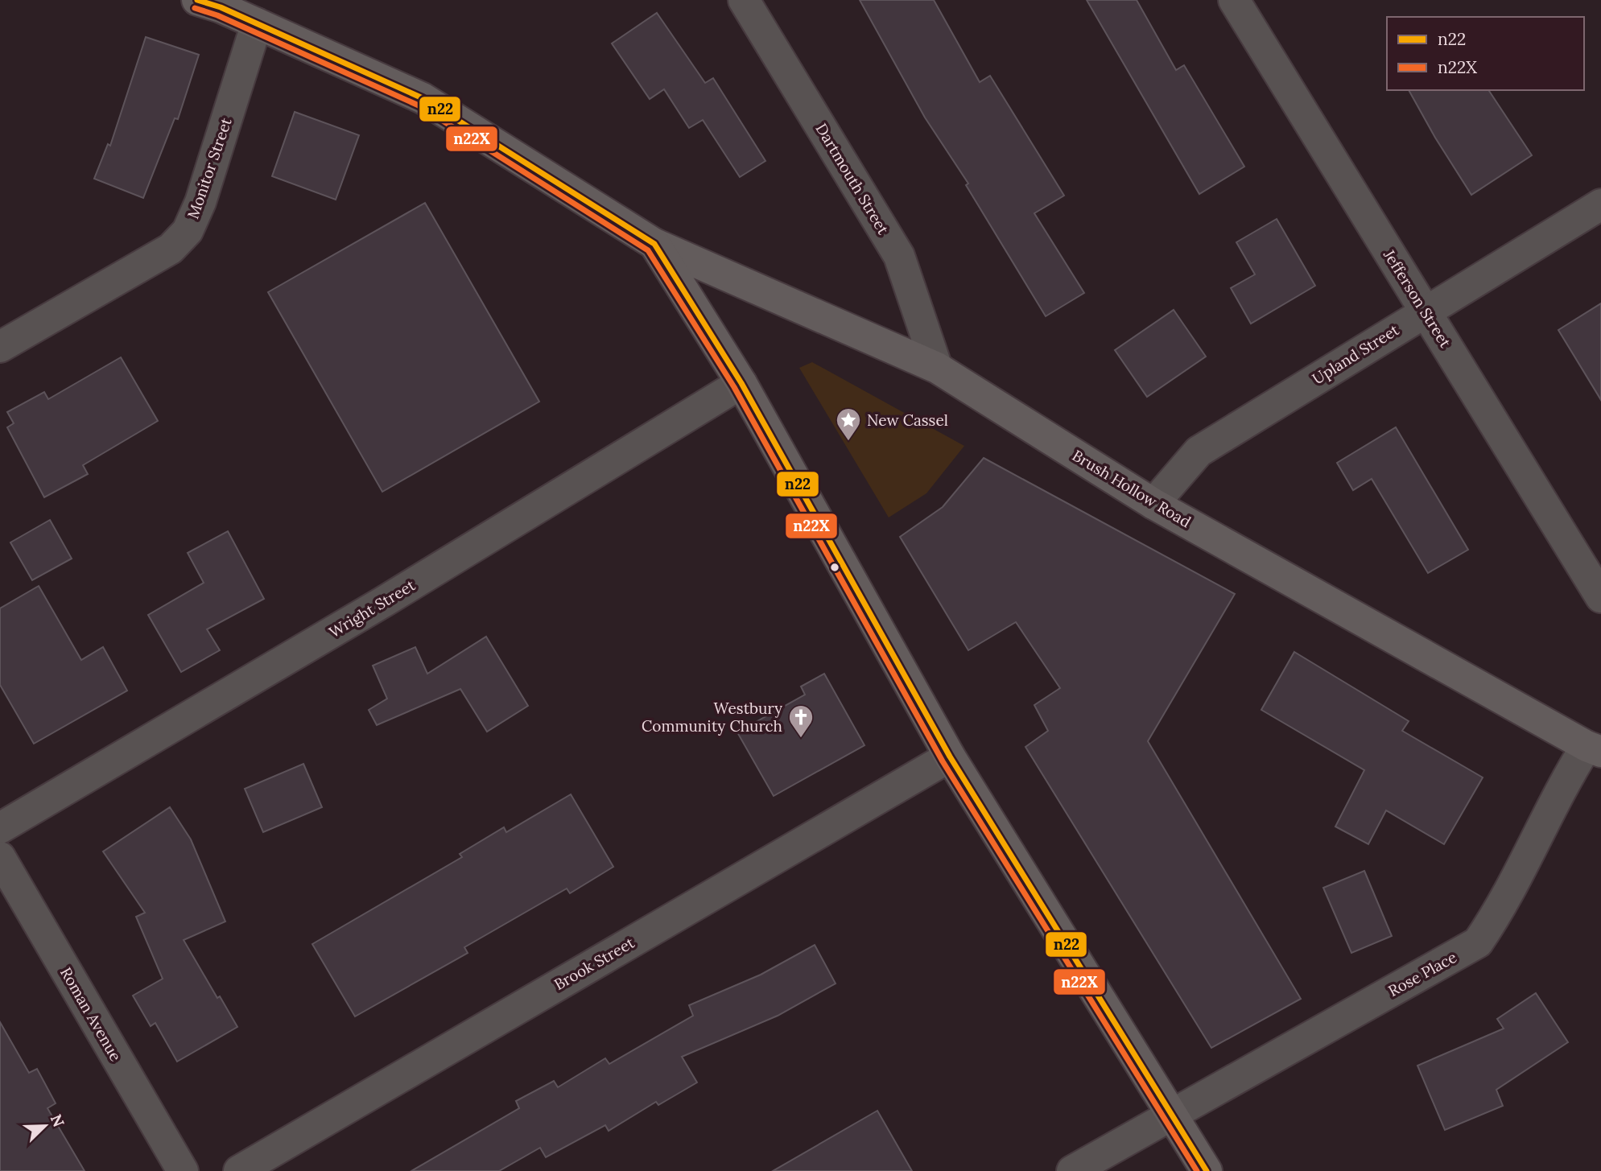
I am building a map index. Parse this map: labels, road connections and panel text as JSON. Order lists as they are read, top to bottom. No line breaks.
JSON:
{"streets":{"main road":["Brush Hollow Road"],"street":["Monitor Street","Dartmouth Street","Jefferson Street","Upland Street","Wright Street","Brook Street","Rose Place","Roman Avenue"]},"crossings":[["Monitor Street","Brush Hollow Road"],["Dartmouth Street","Brush Hollow Road"],["Jefferson Street","Upland Street"],["Upland Street","Brush Hollow Road"],["Brush Hollow Road","Rose Place"]],"places":{"place":["New Cassel"],"church":["Westbury Community Church"]},"lines":["transit line n22","transit line n22X"],"legend":["n22","n22X"],"north":"top right"}
